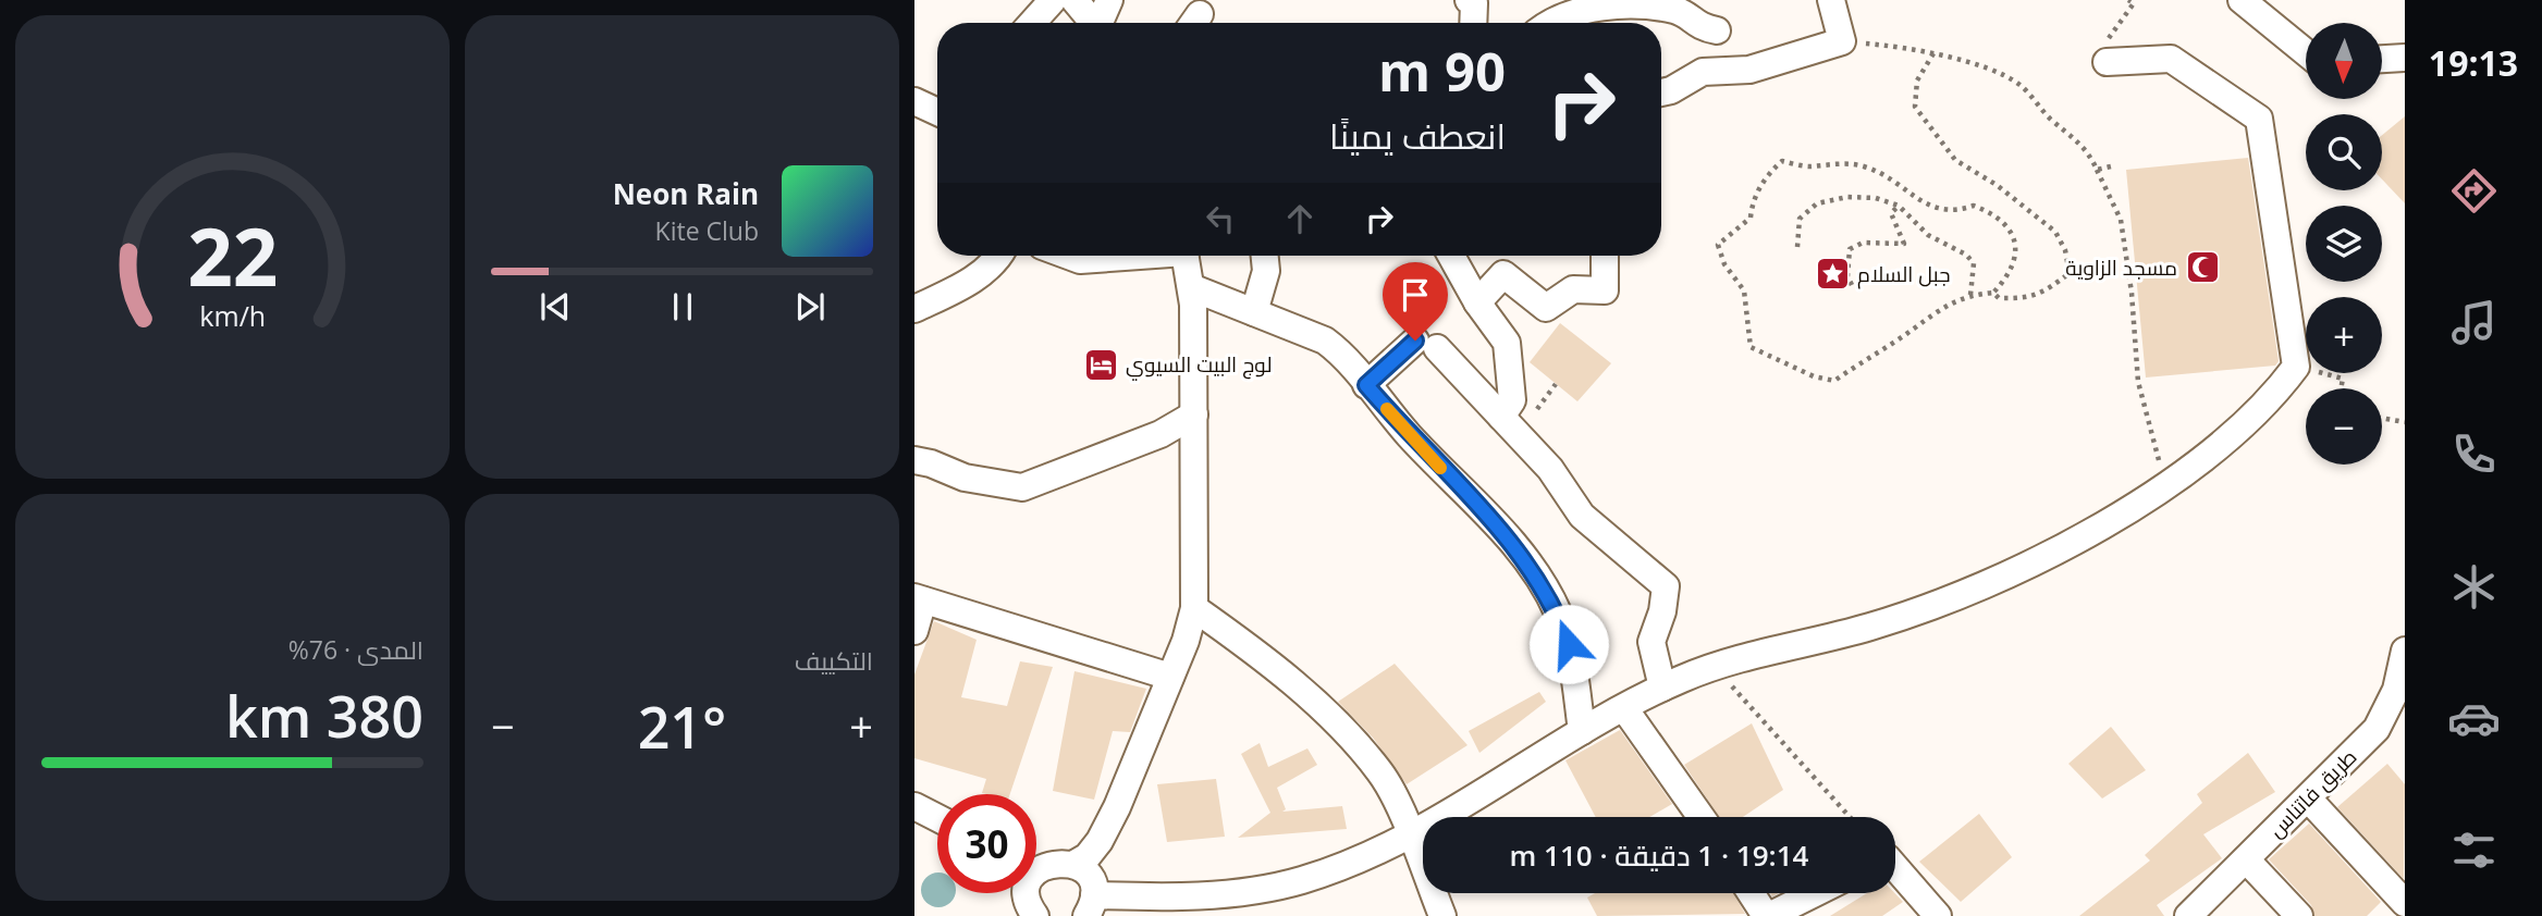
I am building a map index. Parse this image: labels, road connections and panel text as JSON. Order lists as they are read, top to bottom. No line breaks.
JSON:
{"streets":{"street":["طريق فاتناس"]},"places":{"mosque":["مسجد الزاوية"],"place":["جبل السلام"],"hotel":["لوج البيت السيوي"]},"north":"bottom","page":{"tabs":"19:13","map_buttons":["+","−"],"turn":["90 m","انعطف يمينًا"],"song":["Neon Rain","Kite Club"],"tile":["التكييف",["المدى · 76%","380 km"]],"heat":["−","21°","+"],"limit":"30","trip":"19:14 · 1 دقيقة · 110 m","gauge":["22","km/h"]}}
